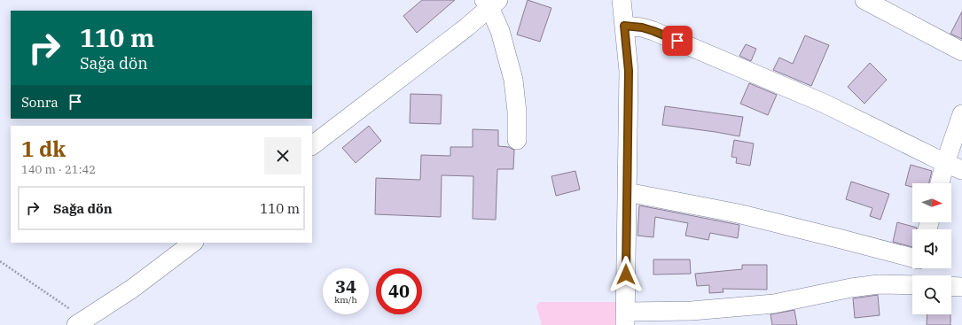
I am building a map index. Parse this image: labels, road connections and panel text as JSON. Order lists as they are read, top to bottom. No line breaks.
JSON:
{"north":"right","page":{"turn":["110 m","Sağa dön"],"then":"Sonra","heading":["1 dk","140 m · 21:42"],"list":[{"name":"Sağa dön","value":"110 m"}],"speed":"34 km/h","limit":"40"}}
